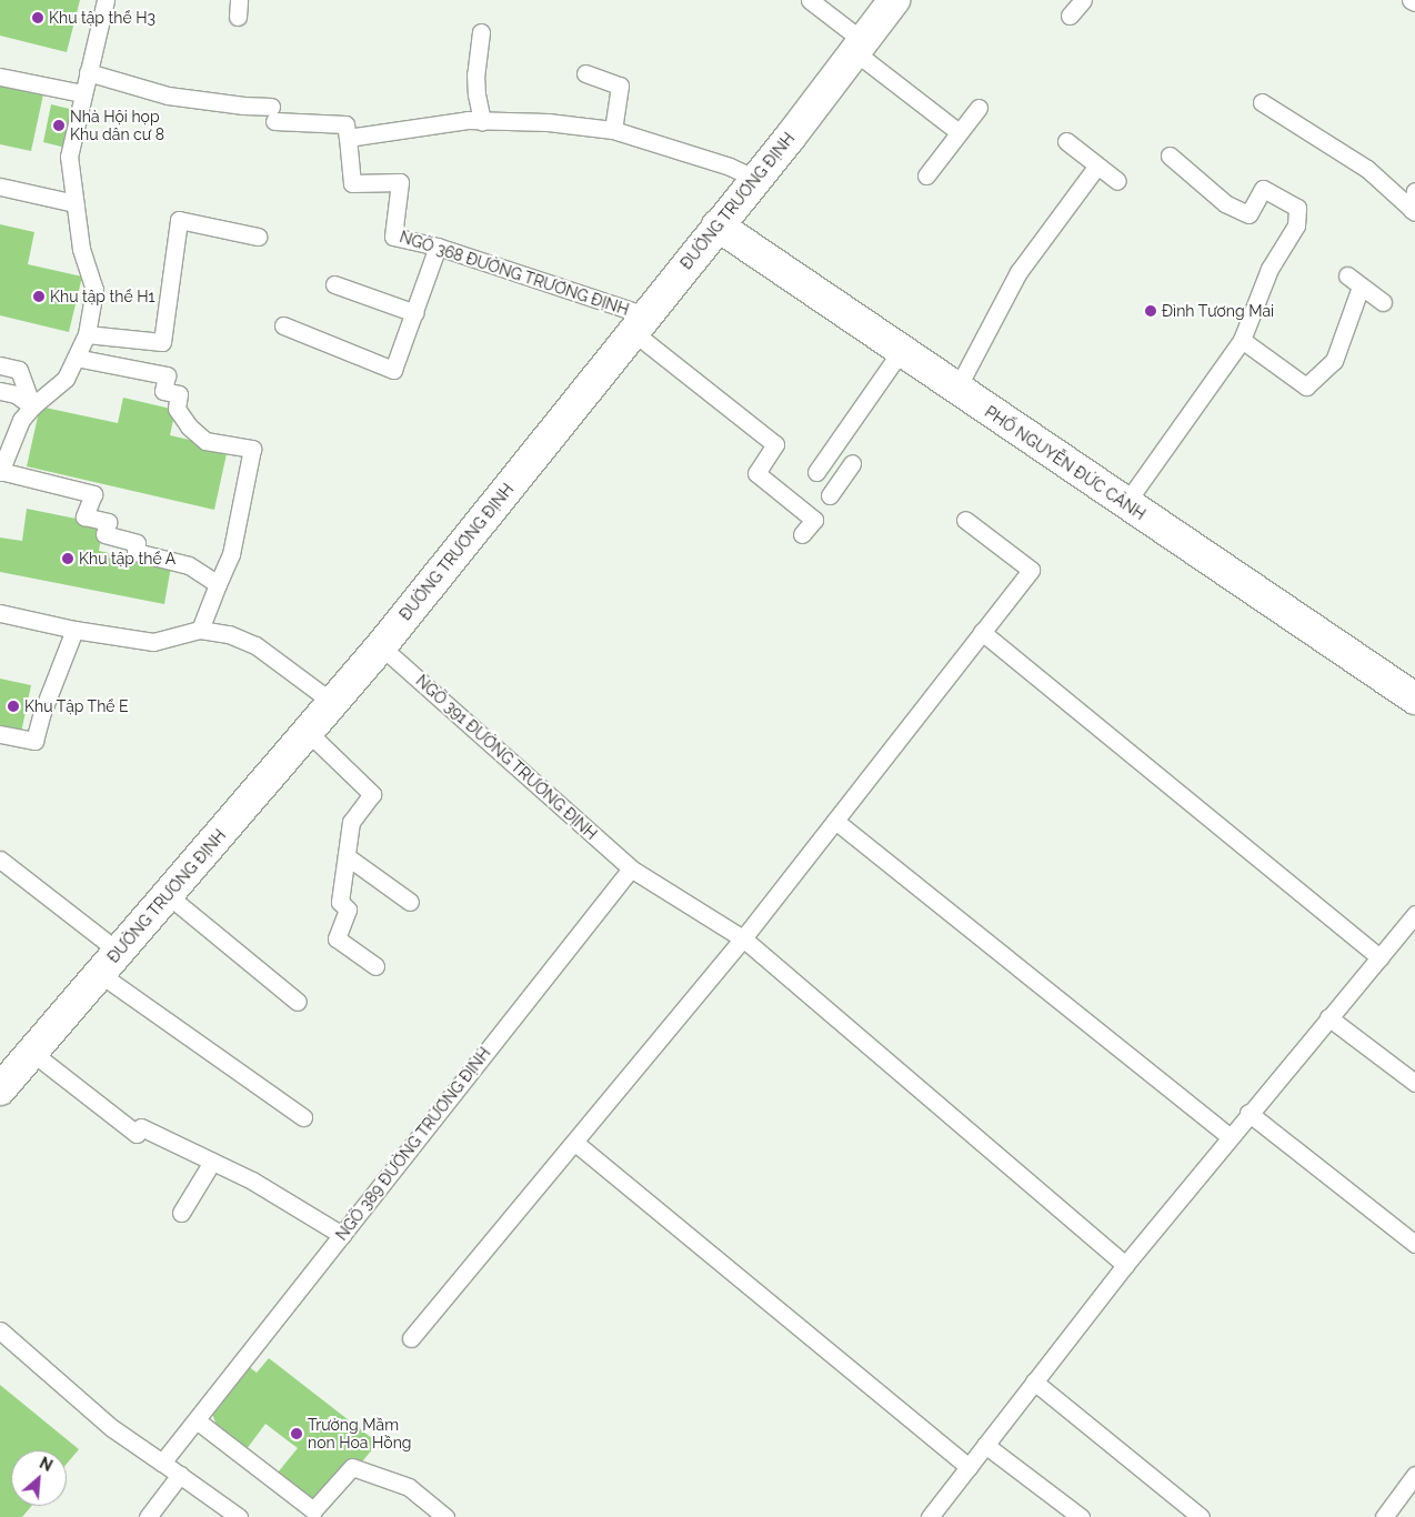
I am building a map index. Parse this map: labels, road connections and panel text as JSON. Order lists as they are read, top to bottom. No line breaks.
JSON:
{"streets":{"main road":["ĐƯỜNG TRƯƠNG ĐỊNH","PHỐ NGUYỄN ĐỨC CẢNH"],"lane":["NGÕ 368 ĐƯỜNG TRƯƠNG ĐỊNH","NGÕ 391 ĐƯỜNG TRƯƠNG ĐỊNH","NGÕ 389 ĐƯỜNG TRƯƠNG ĐỊNH"]},"crossings":[["ĐƯỜNG TRƯƠNG ĐỊNH","NGÕ 368 ĐƯỜNG TRƯƠNG ĐỊNH"],["ĐƯỜNG TRƯƠNG ĐỊNH","PHỐ NGUYỄN ĐỨC CẢNH"],["ĐƯỜNG TRƯƠNG ĐỊNH","NGÕ 391 ĐƯỜNG TRƯƠNG ĐỊNH"],["NGÕ 391 ĐƯỜNG TRƯƠNG ĐỊNH","NGÕ 389 ĐƯỜNG TRƯƠNG ĐỊNH"]],"places":["Khu tập thể H3","Nhà Hội họp Khu dân cư 8","Khu tập thể H1","Đình Tương Mai","Khu tập thể A","Khu Tập Thể E","Trường Mầm non Hoa Hồng"],"north":"top right"}
